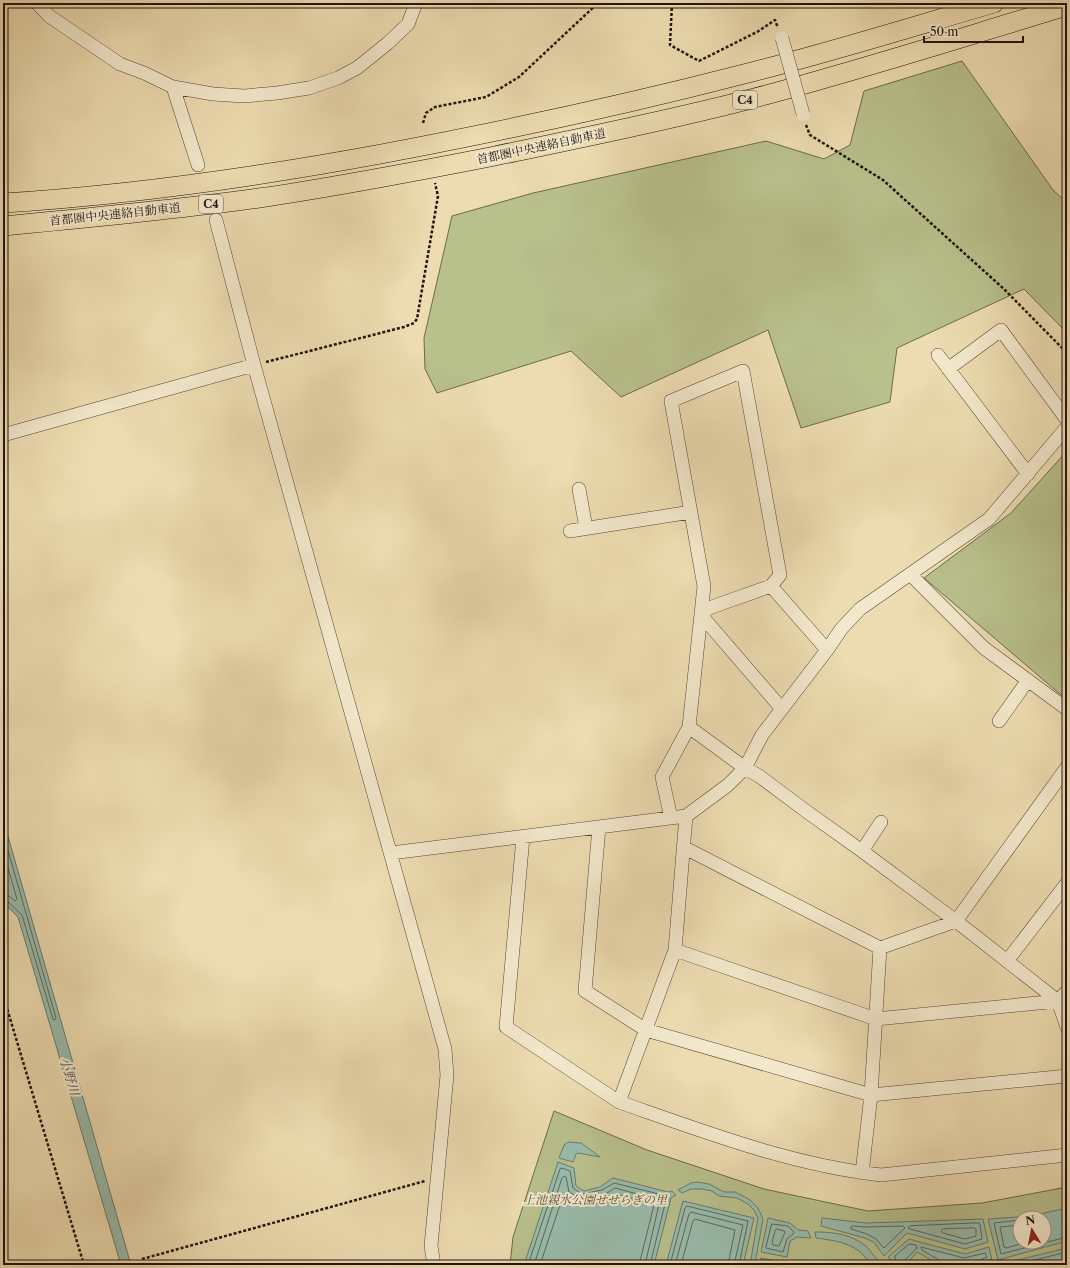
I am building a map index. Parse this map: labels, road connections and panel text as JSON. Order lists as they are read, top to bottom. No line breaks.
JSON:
{"streets":{"highway":["C4","首都圏中央連絡自動車道"]},"water":["小野川"],"parks":["上池親水公園せせらぎの里"],"scale_bar":"50 m","north":"top"}
